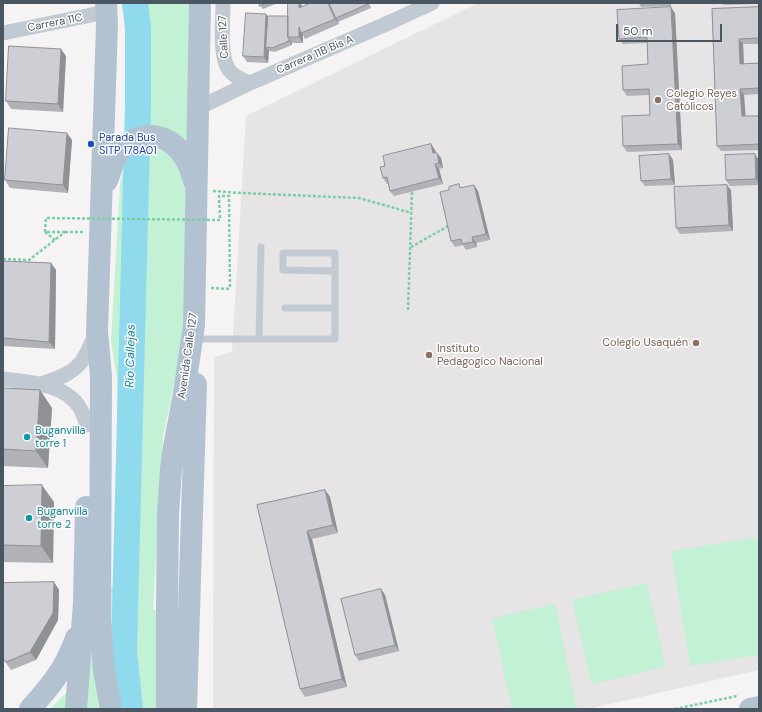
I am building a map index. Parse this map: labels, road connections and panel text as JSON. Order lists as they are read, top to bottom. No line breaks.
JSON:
{"streets":{"main road":["Avenida Calle 127"],"street":["Carrera 11C","Calle 127","Carrera 11B Bis A"]},"crossings":[["Calle 127","Carrera 11B Bis A"],["Carrera 11B Bis A","Avenida Calle 127"]],"water":["Río Callejas"],"places":["Colegio Reyes Católicos","Parada Bus SITP 178A01","Colegio Usaquén","Instituto Pedagogico Nacional","Buganvilla torre 1","Buganvilla torre 2"],"scale_bar":"50 m"}
